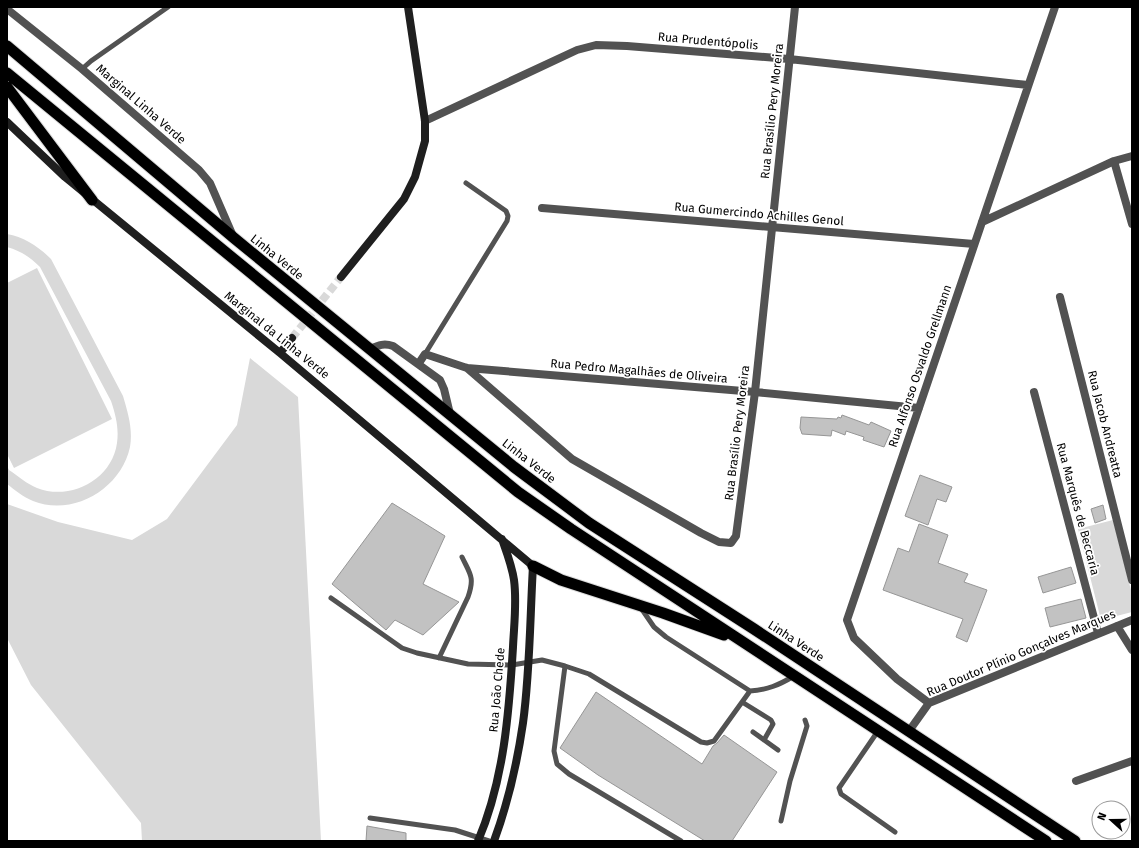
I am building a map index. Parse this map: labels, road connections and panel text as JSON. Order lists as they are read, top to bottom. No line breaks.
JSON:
{"streets":{"highway":["Linha Verde"],"main road":["Marginal da Linha Verde","Rua João Chede"],"street":["Rua Prudentópolis","Marginal Linha Verde","Rua Brasílio Pery Moreira","Rua Gumercindo Achilles Genol","Rua Alfonso Osvaldo Grellmann","Rua Pedro Magalhães de Oliveira","Rua Jacob Andreatta","Rua Marquês de Beccaria","Rua Doutor Plínio Gonçalves Marques"]},"crossings":[["Rua Prudentópolis","Rua Brasílio Pery Moreira"],["Rua Prudentópolis","Rua Alfonso Osvaldo Grellmann"],["Marginal Linha Verde","Linha Verde"],["Rua Brasílio Pery Moreira","Rua Gumercindo Achilles Genol"],["Rua Brasílio Pery Moreira","Rua Pedro Magalhães de Oliveira"],["Rua Gumercindo Achilles Genol","Rua Alfonso Osvaldo Grellmann"],["Linha Verde","Rua Doutor Plínio Gonçalves Marques"],["Marginal da Linha Verde","Rua João Chede"],["Rua Alfonso Osvaldo Grellmann","Rua Pedro Magalhães de Oliveira"],["Rua Alfonso Osvaldo Grellmann","Rua Doutor Plínio Gonçalves Marques"],["Rua Marquês de Beccaria","Rua Doutor Plínio Gonçalves Marques"]],"north":"left"}
